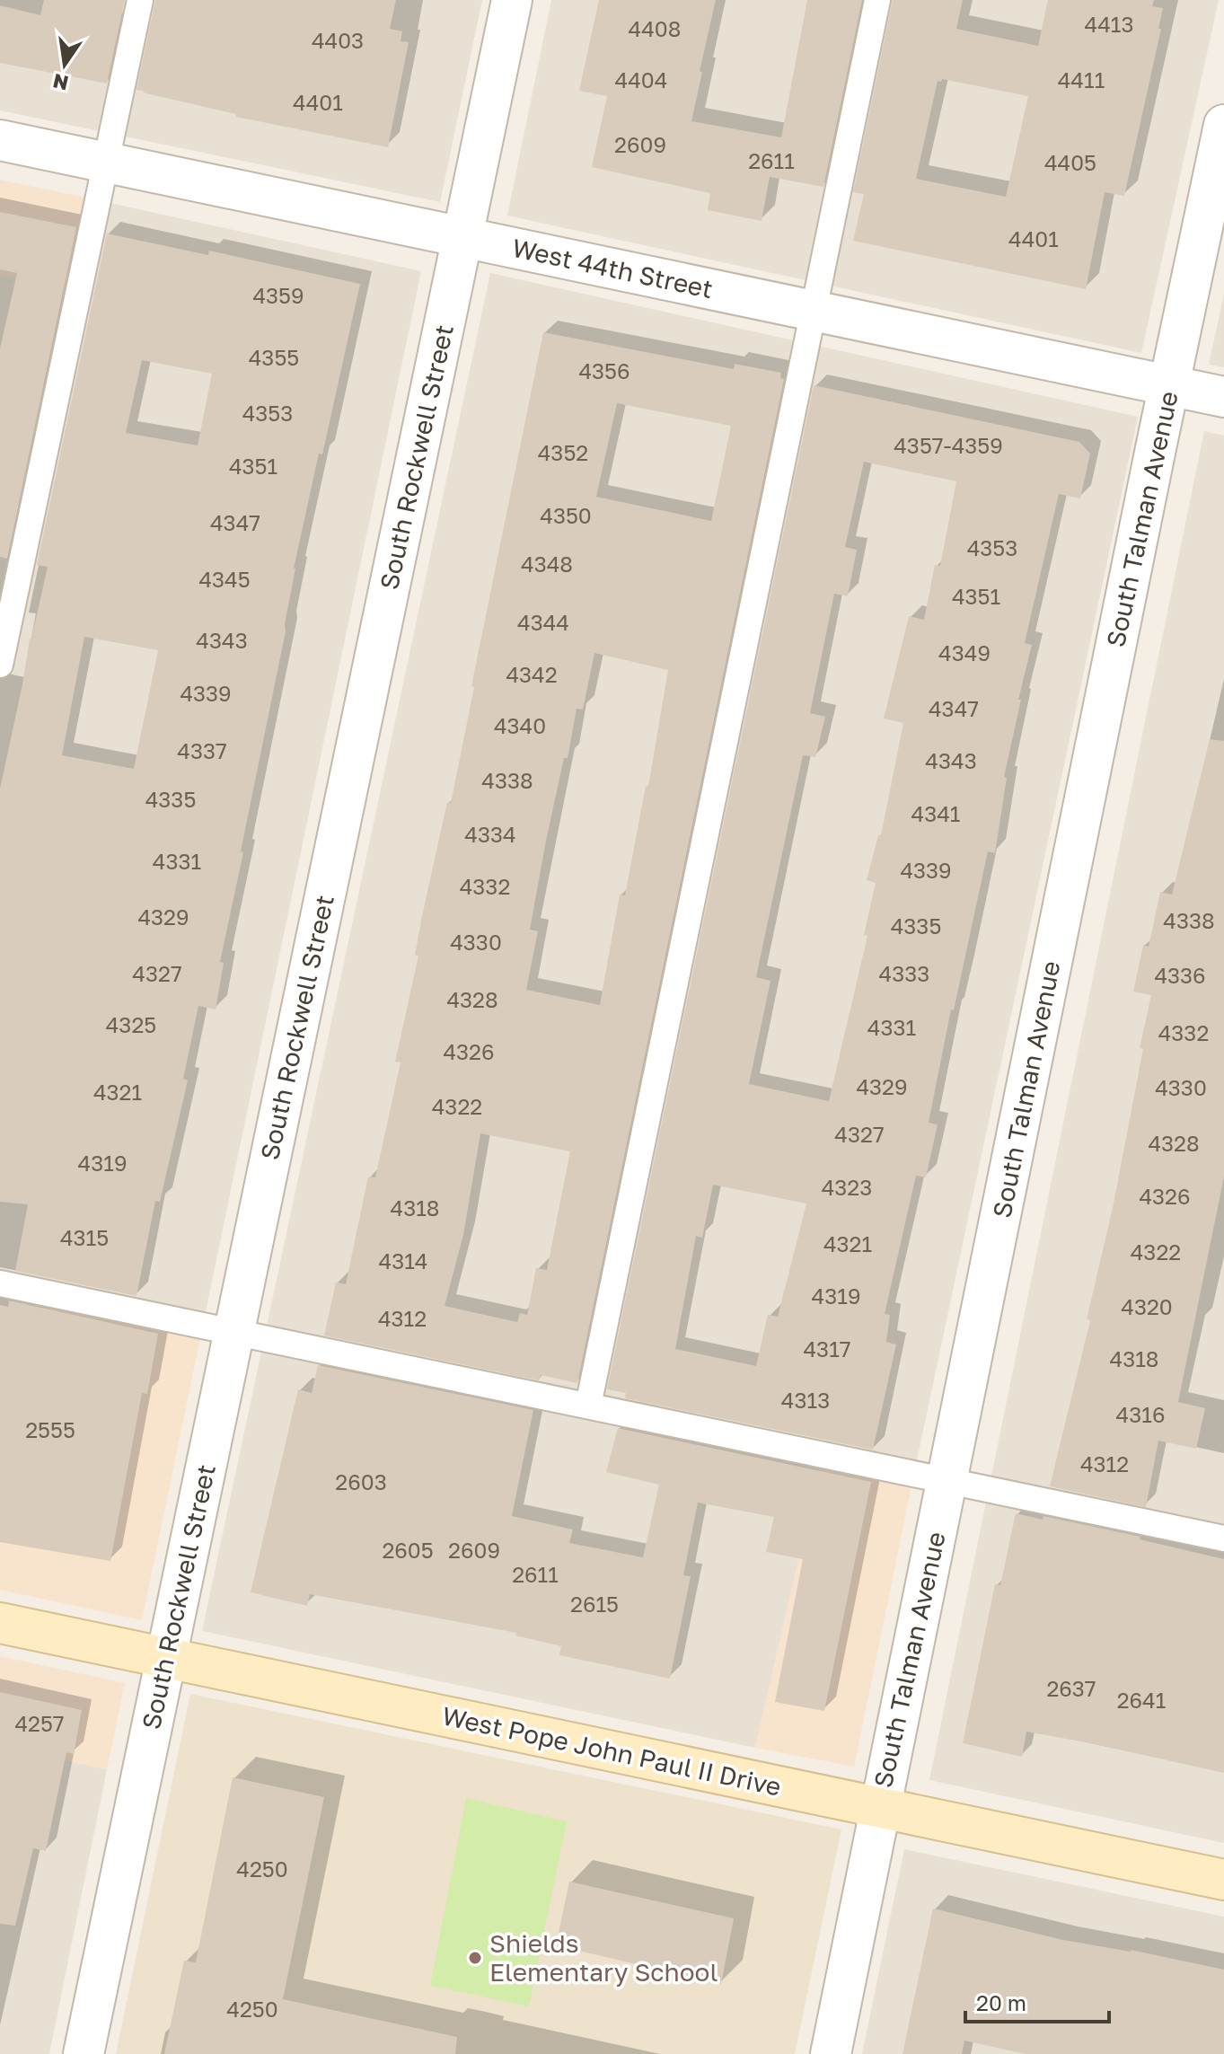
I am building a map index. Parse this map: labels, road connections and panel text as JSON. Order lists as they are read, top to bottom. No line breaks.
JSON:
{"streets":{"street":["West 44th Street","South Rockwell Street","South Talman Avenue","West Pope John Paul II Drive"]},"crossings":[["West 44th Street","South Rockwell Street"],["West 44th Street","South Talman Avenue"],["South Rockwell Street","West Pope John Paul II Drive"],["South Talman Avenue","West Pope John Paul II Drive"]],"places":["Shields Elementary School"],"house_numbers":["4413","4408","4403","4404","4411","4401","2609","2611","4405","4401","4359","4355","4356","4353","4357-4359","4352","4351","4350","4347","4353","4348","4345","4351","4344","4343","4349","4342","4339","4347","4340","4337","4343","4338","4335","4341","4334","4331","4339","4332","4329","4338","4335","4330","4327","4333","4336","4328","4325","4331","4332","4326","4329","4330","4321","4322","4327","4328","4319","4323","4326","4318","4315","4321","4322","4314","4319","4320","4312","4317","4318","4313","4316","2555","4312","2603","2605","2609","2611","2615","2637","2641","4257","4250","4250"],"scale_bar":"20 m","north":"bottom"}
